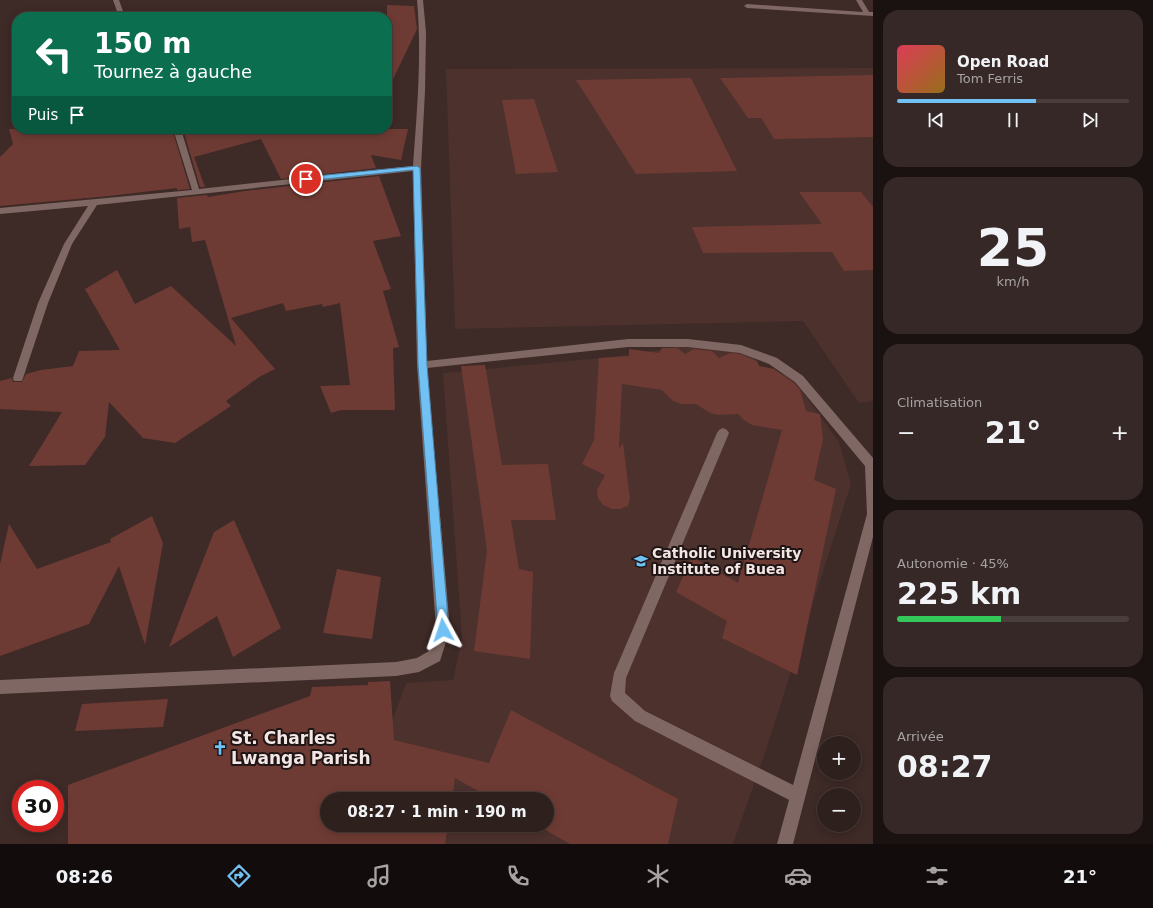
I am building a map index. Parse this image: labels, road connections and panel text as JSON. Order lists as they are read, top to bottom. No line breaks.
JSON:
{"places":{"school or university":["Catholic University Institute of Buea"],"church":["St. Charles Lwanga Parish"]},"page":{"turn":["150 m","Tournez à gauche"],"song":["Open Road","Tom Ferris"],"then":"Puis","tile":[["25","km/h"],"Climatisation",["Autonomie · 45%","225 km"],["Arrivée","08:27"]],"heat":["−","21°","+"],"map_buttons":["+","−"],"limit":"30","trip":"08:27 · 1 min · 190 m","tabs":["08:26","21°"]}}
